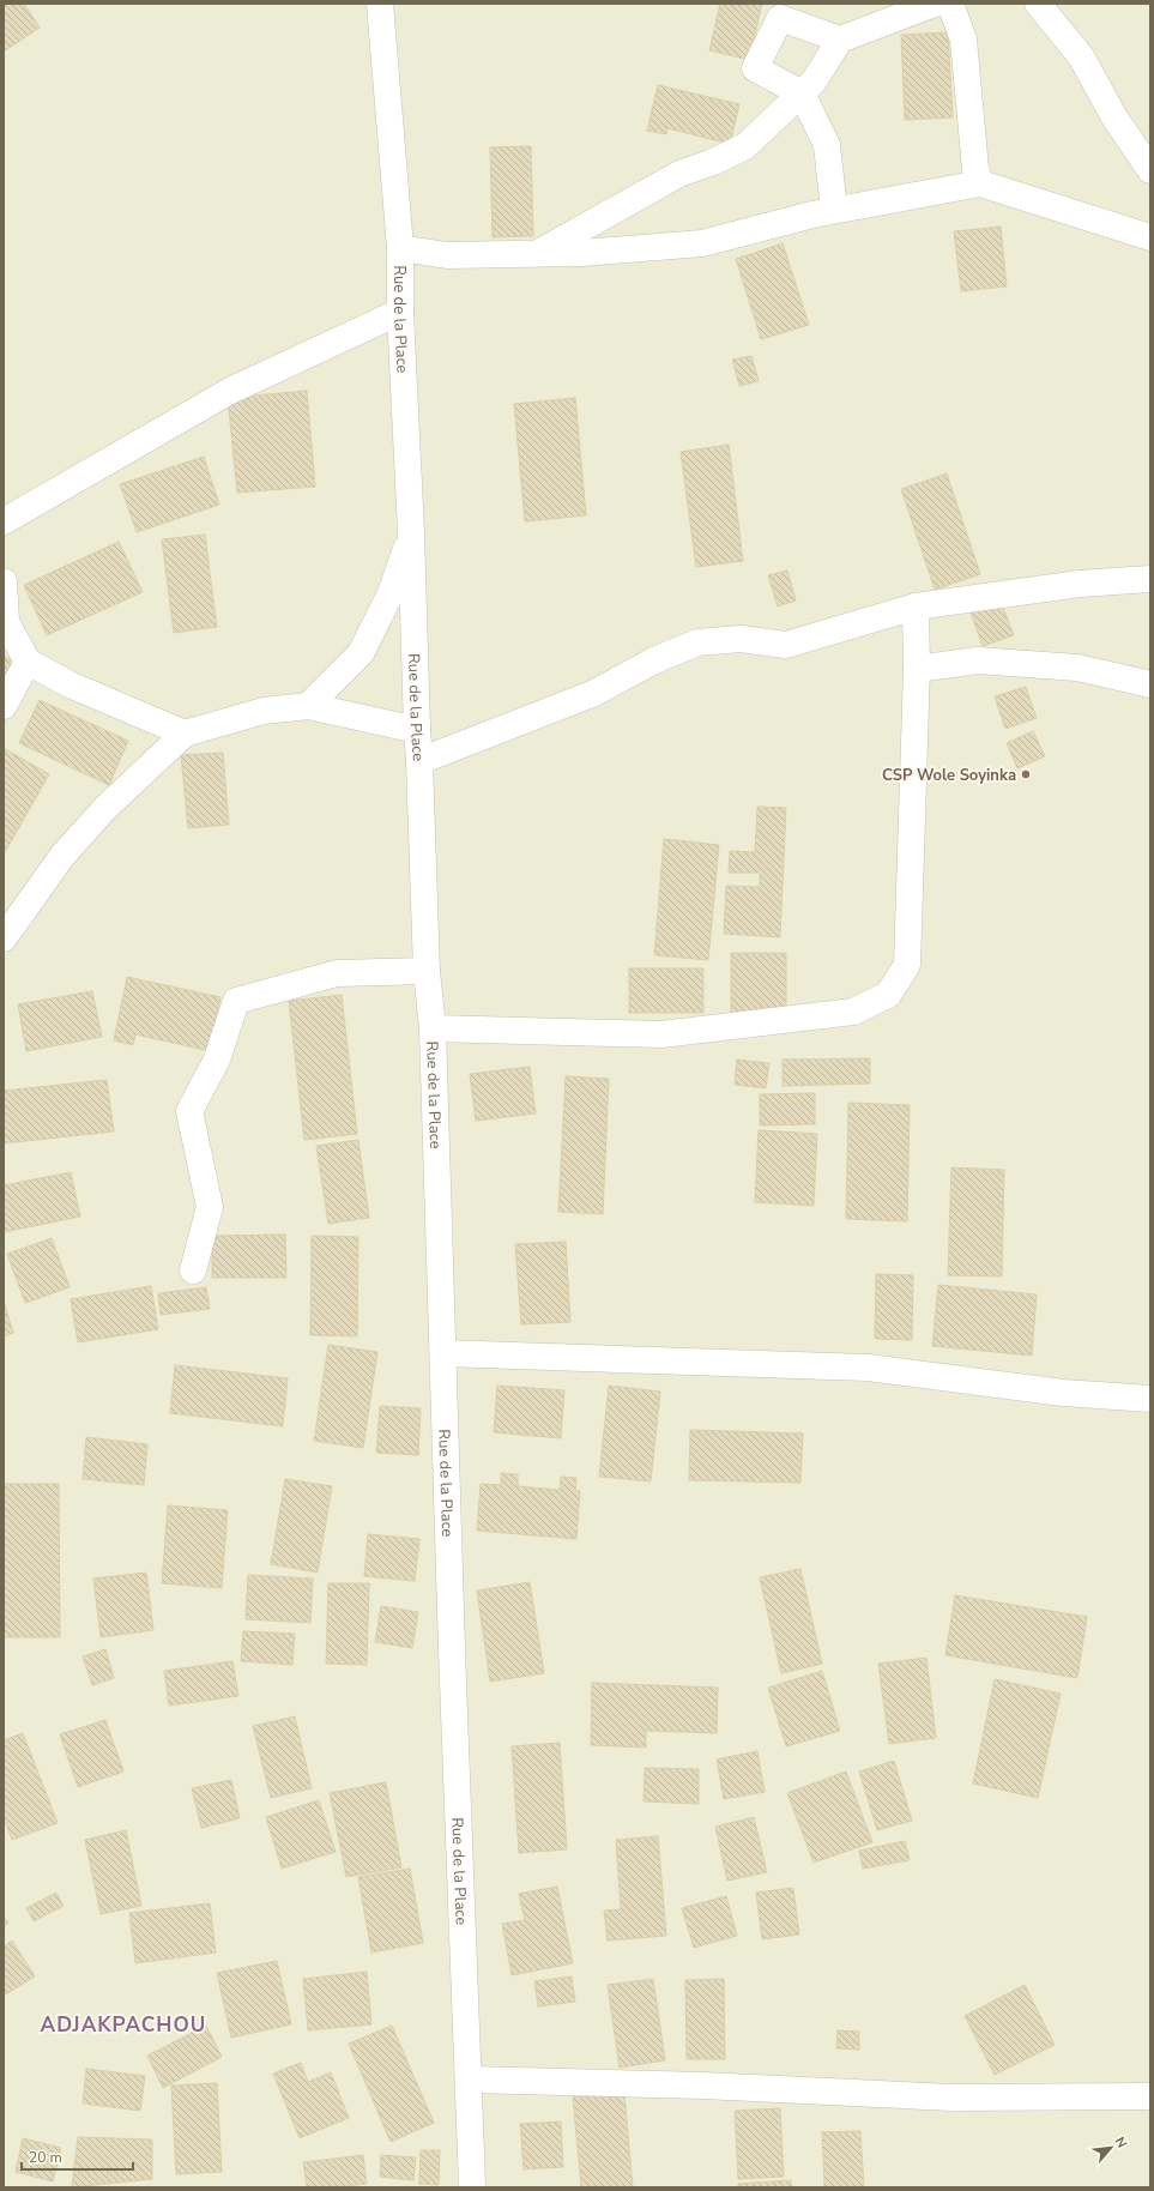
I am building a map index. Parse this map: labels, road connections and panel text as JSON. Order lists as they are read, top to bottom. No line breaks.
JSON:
{"streets":{"street":["Rue de la Place"]},"districts":["ADJAKPACHOU"],"places":["CSP Wole Soyinka"],"scale_bar":"20 m","north":"top right"}
